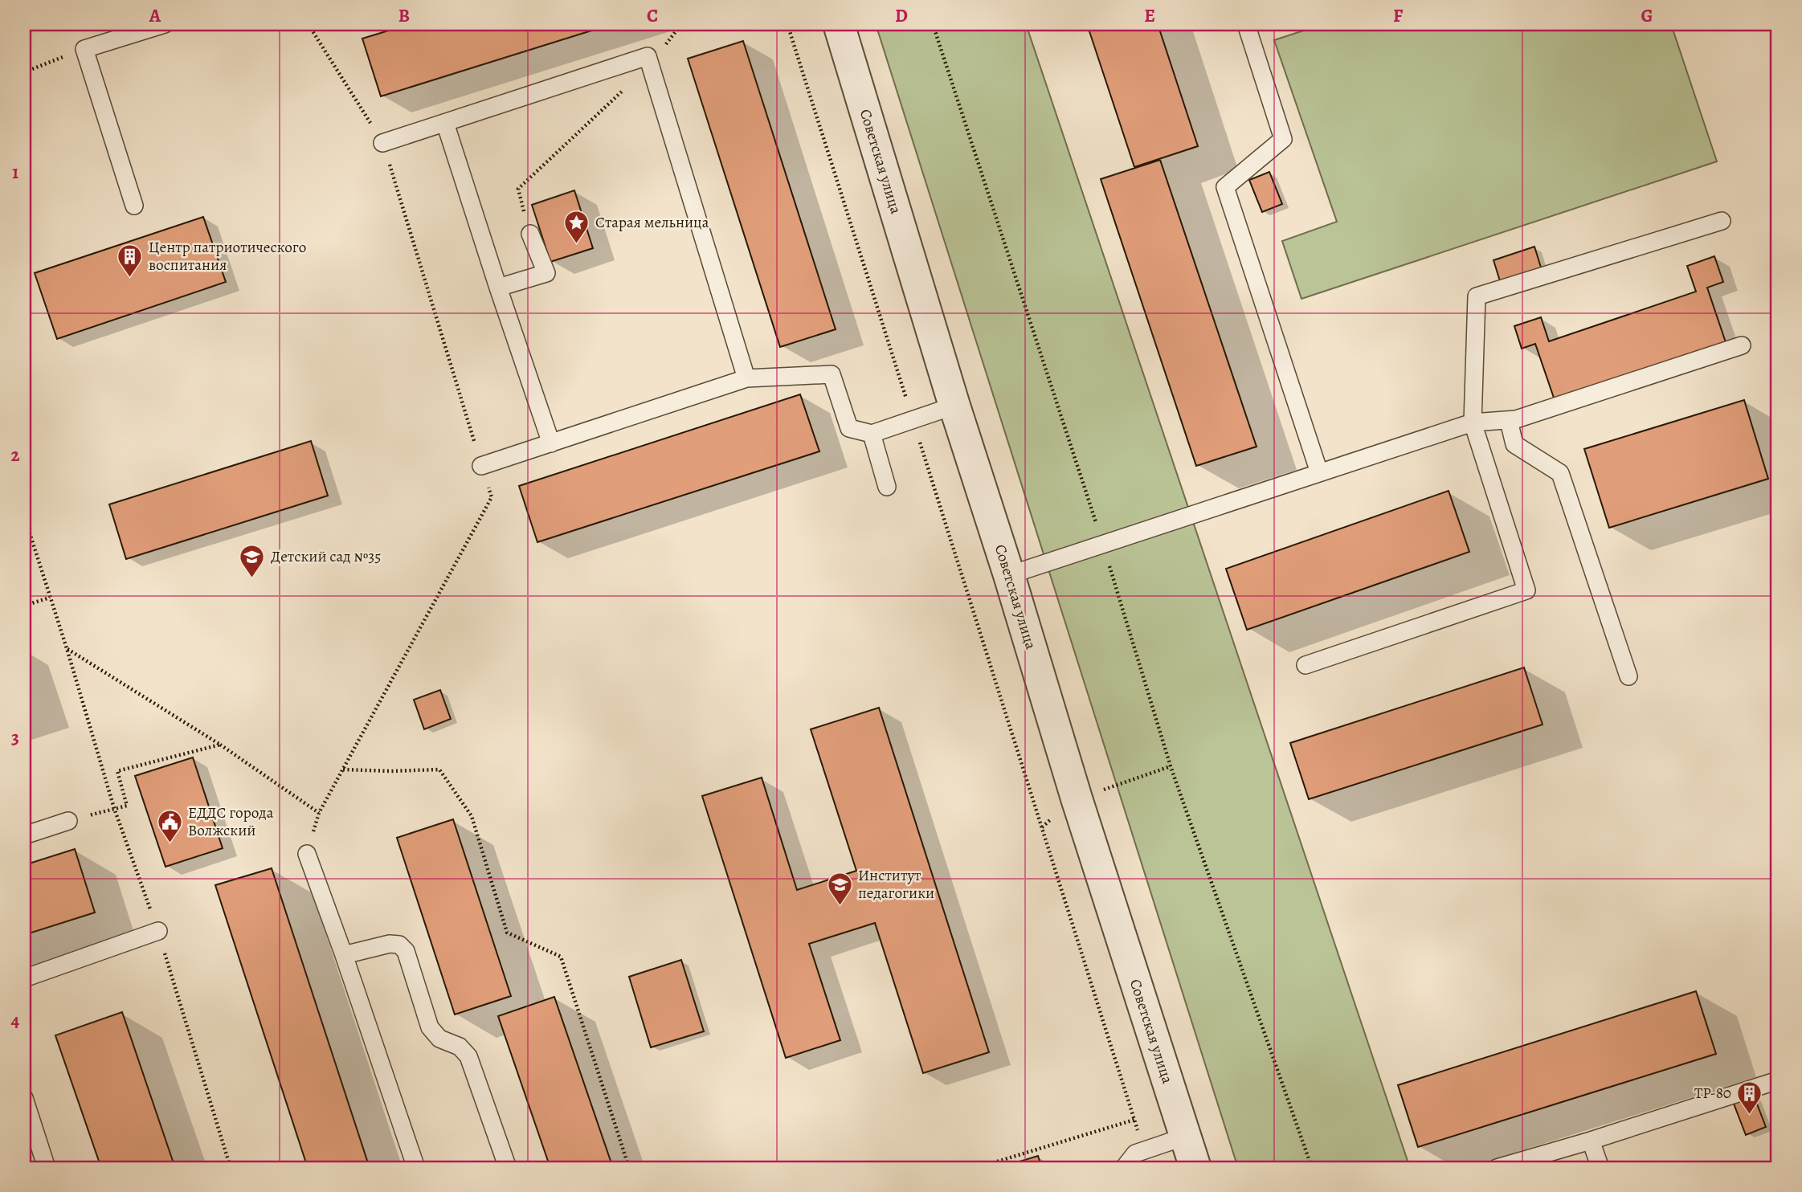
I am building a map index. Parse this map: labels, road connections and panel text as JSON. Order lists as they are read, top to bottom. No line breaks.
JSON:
{"streets":{"street":["Советская улица"]},"places":{"place":["Старая мельница"],"building":["Центр патриотического воспитания","ТР-80"],"school or university":["Детский сад №35","Институт педагогики"],"public building":["ЕДДС города Волжский"]},"grid":{"columns":["A","B","C","D","E","F","G"],"rows":["1","2","3","4"]}}
